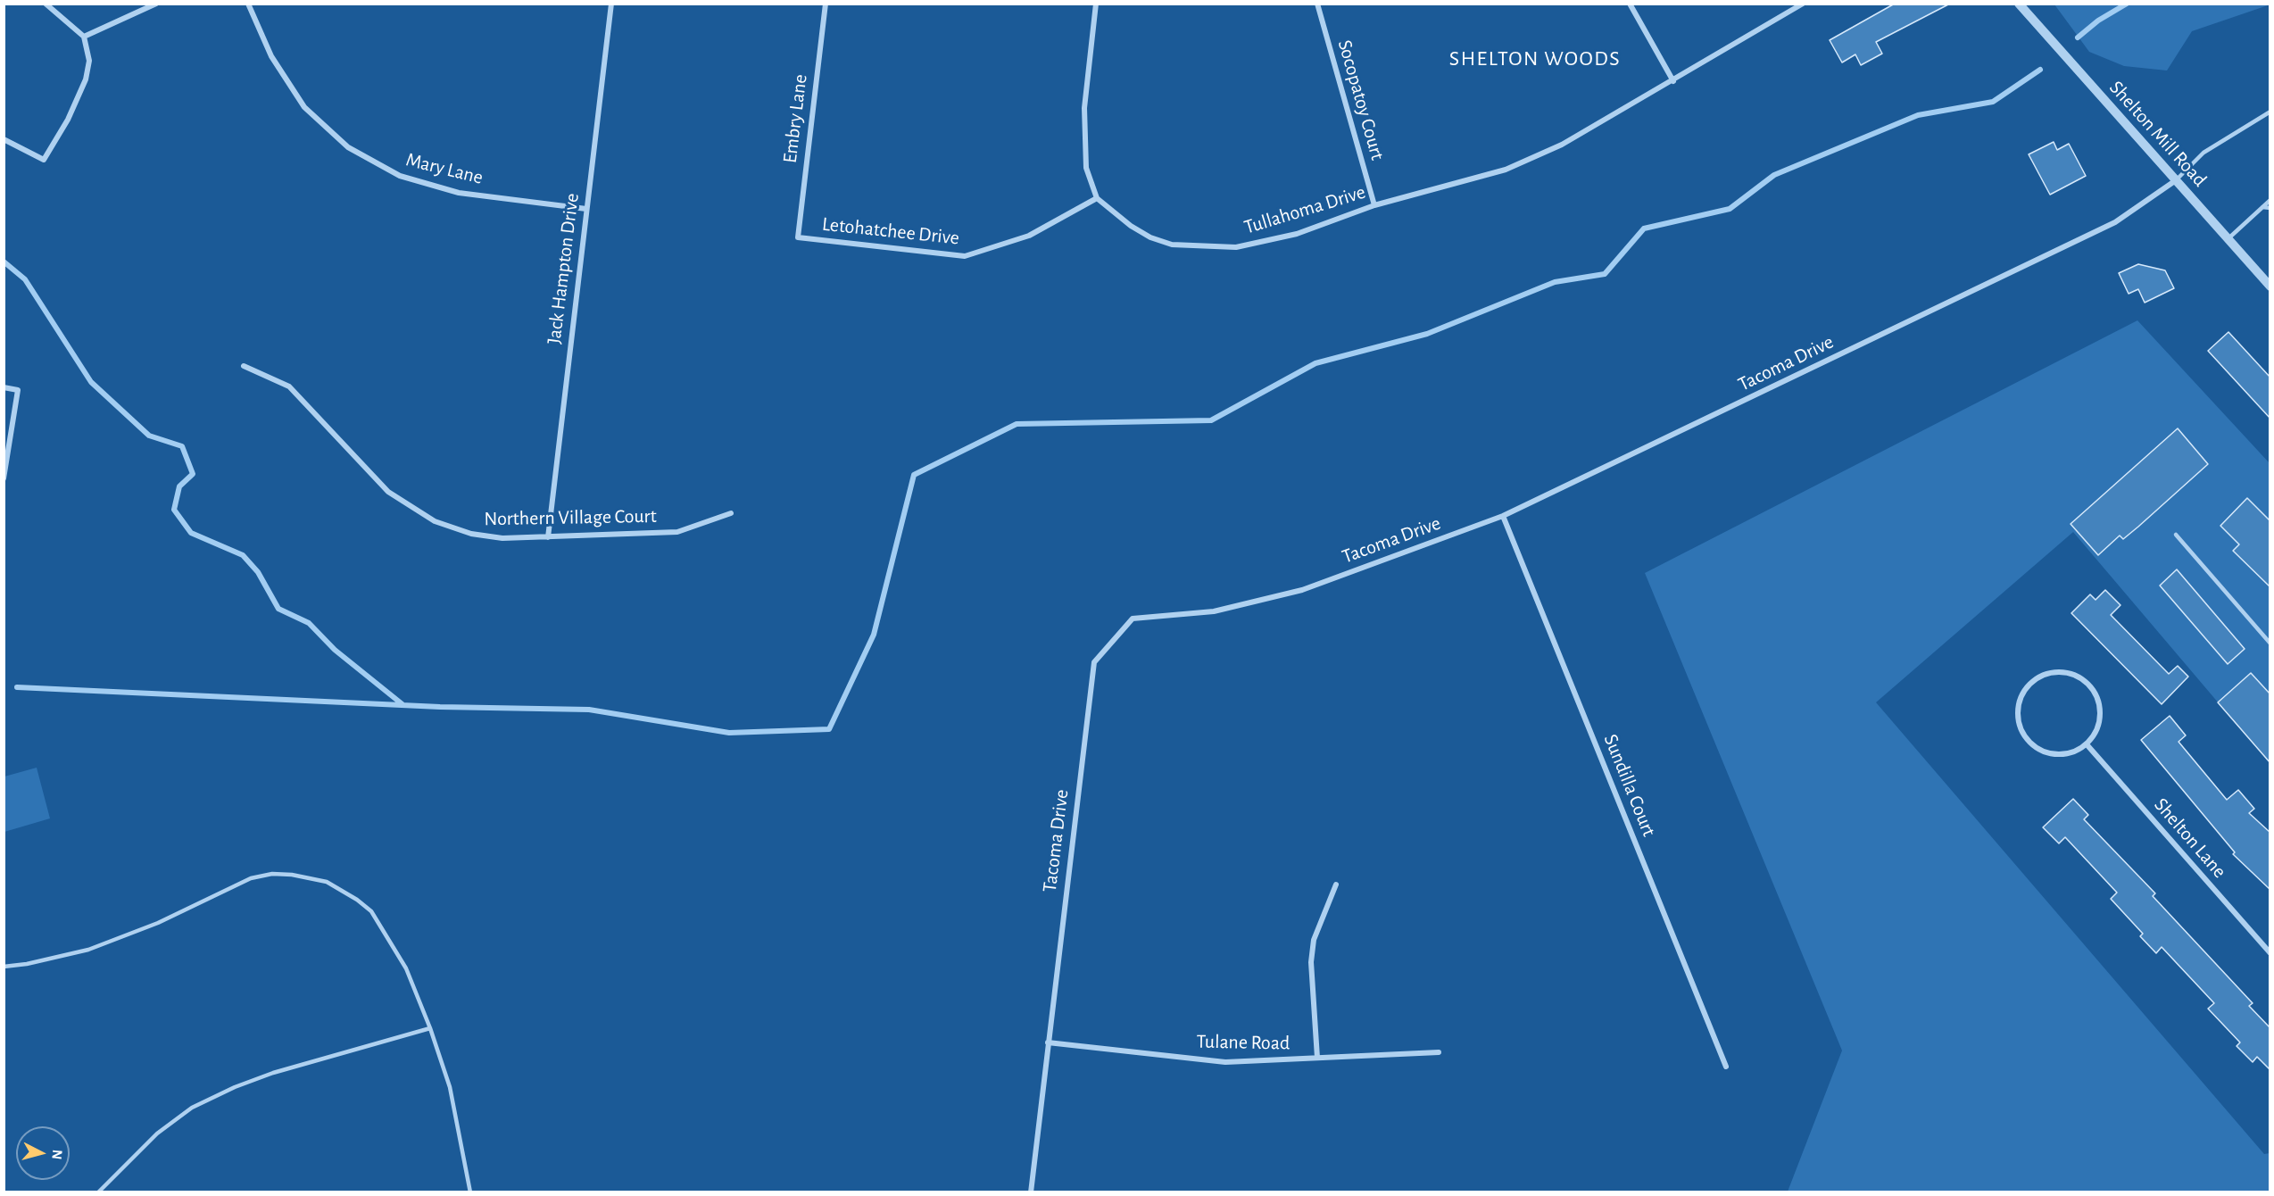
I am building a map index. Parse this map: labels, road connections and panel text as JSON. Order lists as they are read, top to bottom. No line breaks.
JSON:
{"streets":{"street":["Socopatoy Court","Embry Lane","Shelton Mill Road","Mary Lane","Tullahoma Drive","Letohatchee Drive","Jack Hampton Drive","Tacoma Drive","Northern Village Court","Sundilla Court","Shelton Lane","Tulane Road"]},"crossings":[["Socopatoy Court","Tullahoma Drive"],["Embry Lane","Letohatchee Drive"],["Shelton Mill Road","Tacoma Drive"],["Mary Lane","Jack Hampton Drive"],["Tullahoma Drive","Letohatchee Drive"],["Jack Hampton Drive","Northern Village Court"],["Tacoma Drive","Sundilla Court"],["Tacoma Drive","Tulane Road"]],"districts":["SHELTON WOODS"],"north":"right"}
